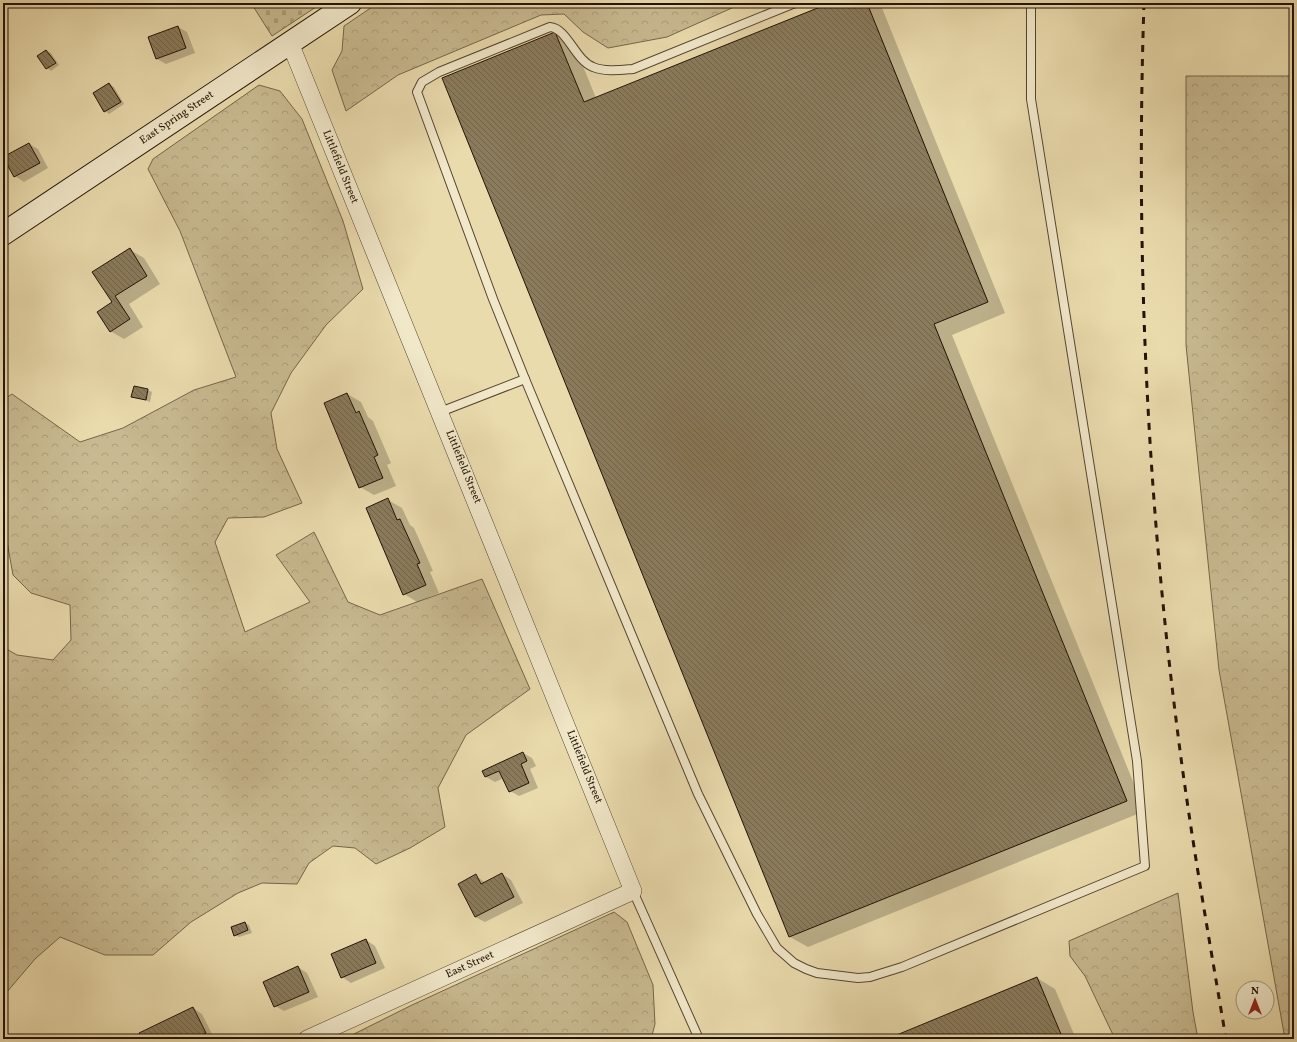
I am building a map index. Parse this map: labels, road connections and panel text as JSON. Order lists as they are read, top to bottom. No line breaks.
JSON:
{"streets":{"main road":["East Spring Street"],"street":["Littlefield Street","East Street"]},"crossings":[["East Spring Street","Littlefield Street"],["Littlefield Street","East Street"]],"north":"top"}
